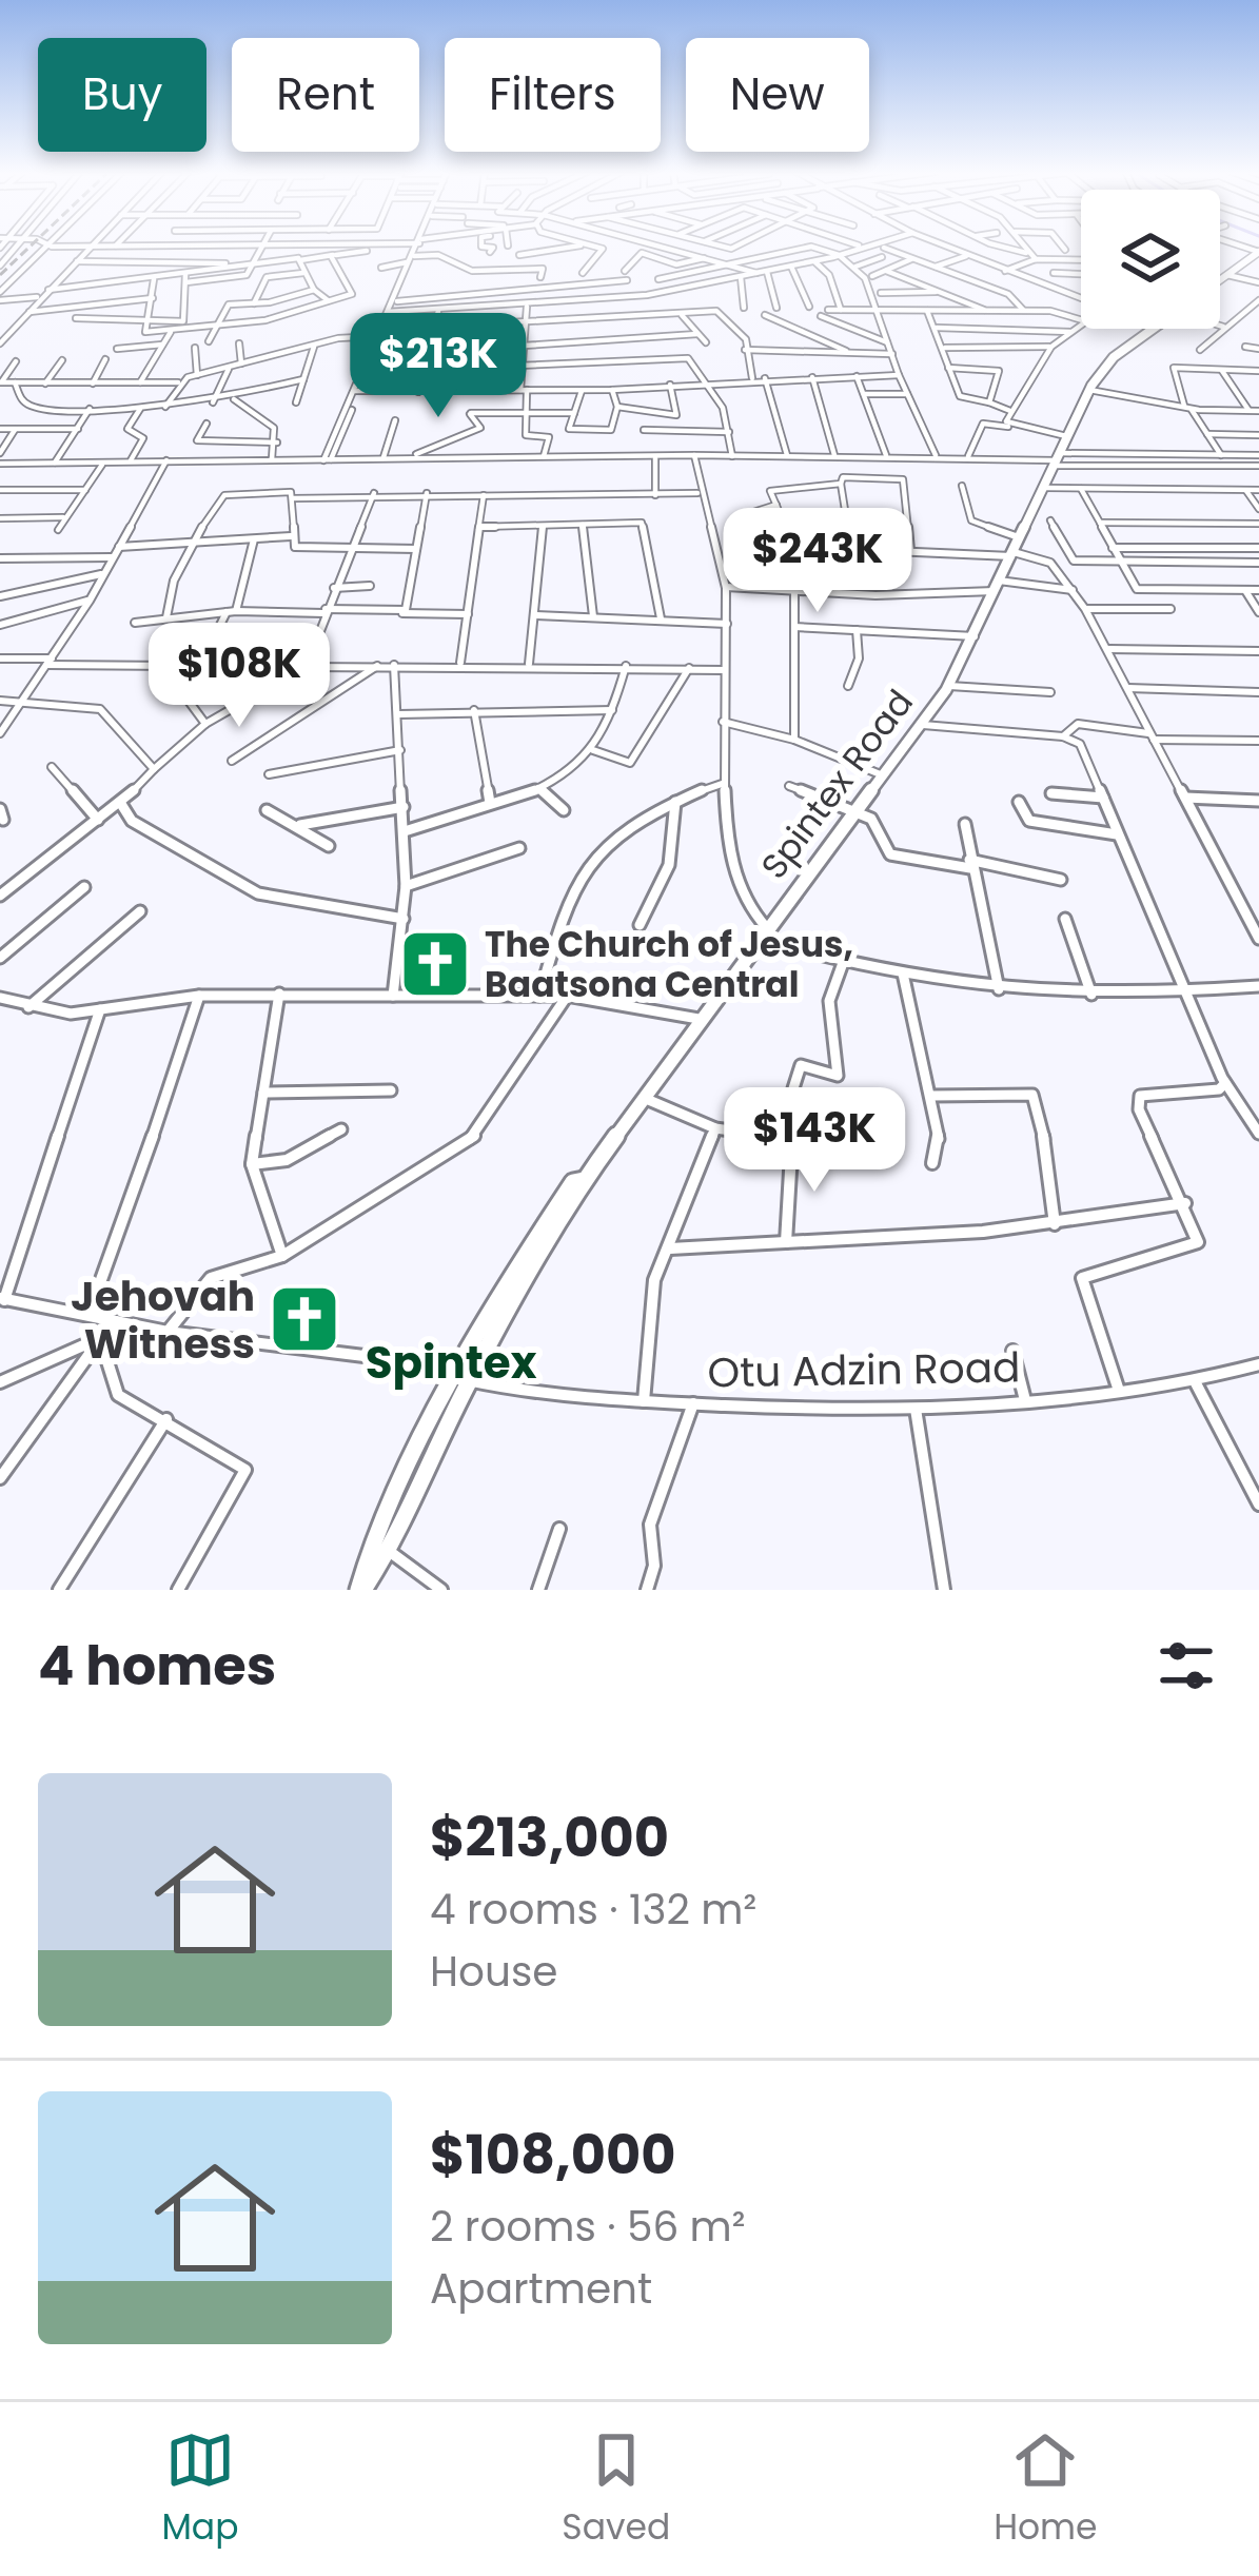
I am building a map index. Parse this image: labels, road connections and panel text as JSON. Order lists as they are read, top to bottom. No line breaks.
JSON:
{"streets":{"main road":["Spintex Road"],"street":["Otu Adzin Road"]},"crossings":[["Spintex Road","Otu Adzin Road"]],"districts":["Spintex"],"places":{"church":["The Church of Jesus, Baatsona Central","Jehovah Witness"]},"page":{"chip":["Buy","Rent","Filters","New"],"price":["$213K","$243K","$108K","$143K"],"heading":"4 homes","list":[{"name":"$213,000","note":"4 rooms · 132 m² · House"},{"name":"$108,000","note":"2 rooms · 56 m² · Apartment"}],"tabs":["Map","Saved","Home"]}}
